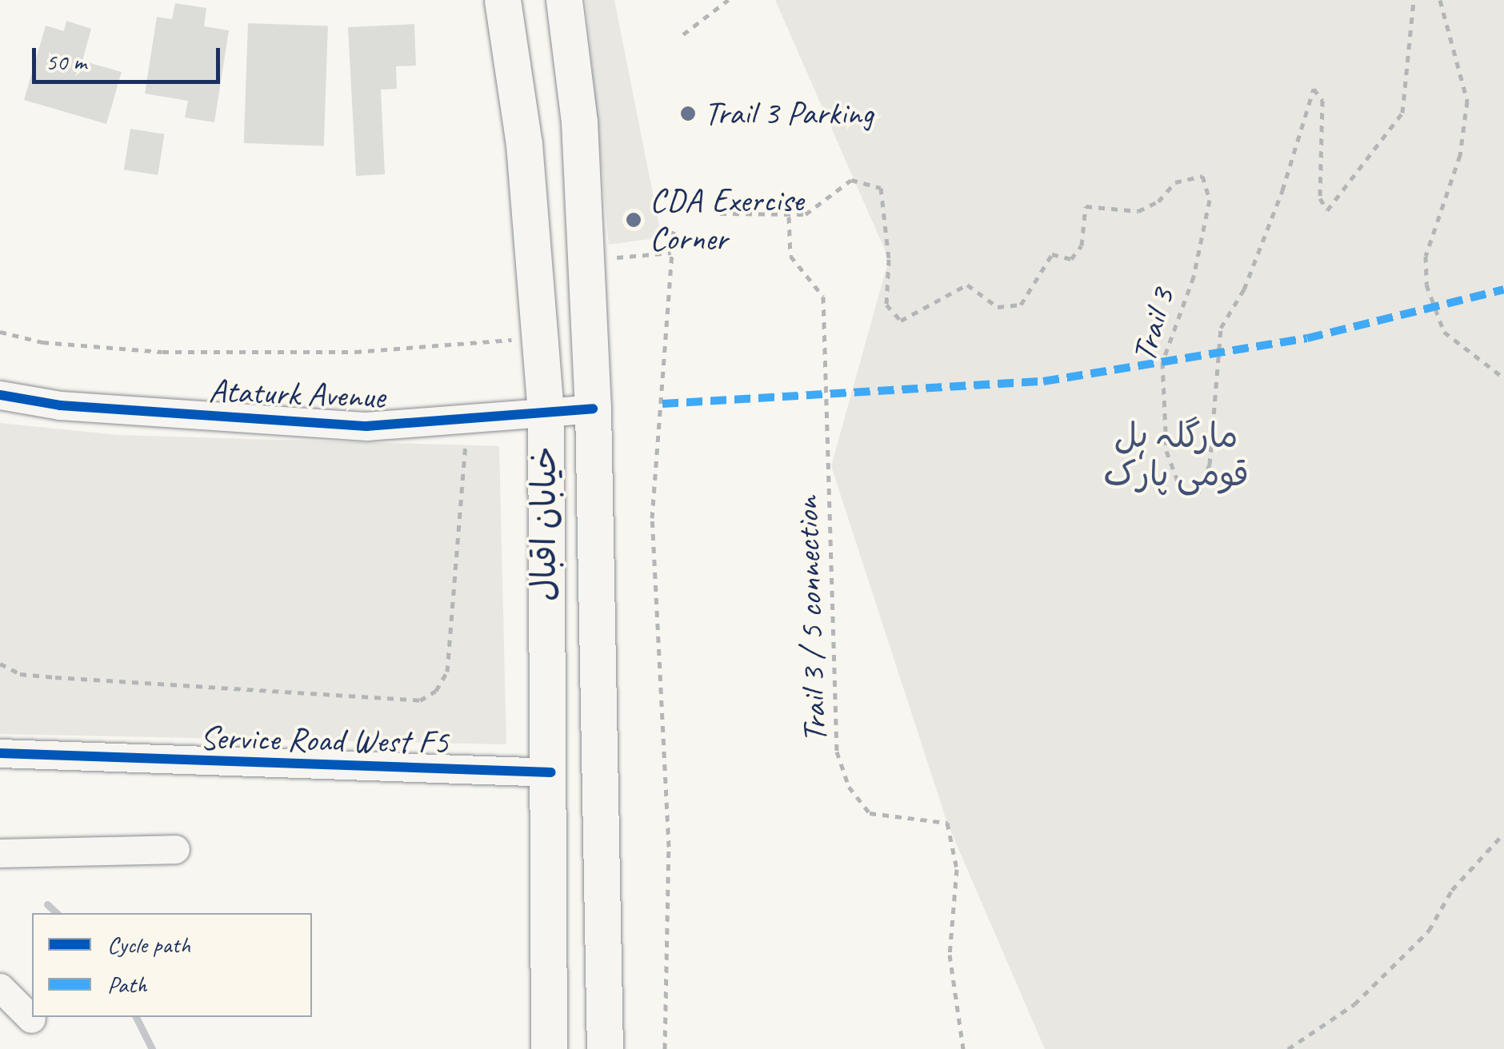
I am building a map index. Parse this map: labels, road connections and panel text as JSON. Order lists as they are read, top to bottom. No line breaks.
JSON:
{"streets":{"main road":["خیابان اقبال"],"street":["Ataturk Avenue","Service Road West F5"],"path":["Trail 3","Trail 3 / 5 connection"]},"crossings":[["Trail 3","Trail 3 / 5 connection"],["Ataturk Avenue","خیابان اقبال"],["خیابان اقبال","Service Road West F5"]],"parks":["مارگلہ ہل قومی پارک"],"places":["Trail 3 Parking","CDA Exercise Corner"],"legend":["Cycle path","Path"],"scale_bar":"50 m"}
